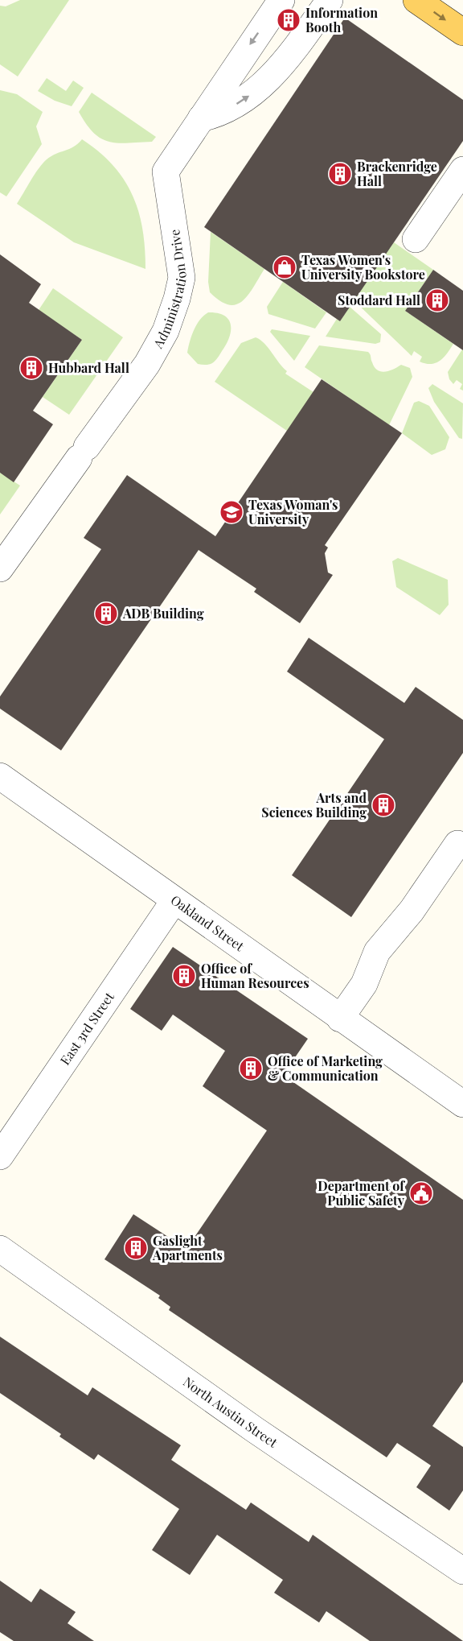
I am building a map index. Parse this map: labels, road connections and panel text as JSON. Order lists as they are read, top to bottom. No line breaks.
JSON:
{"streets":{"street":["Administration Drive","Oakland Street","East 3rd Street","North Austin Street"]},"crossings":[["Oakland Street","East 3rd Street"]],"places":{"building":["Information Booth","Brackenridge Hall","Stoddard Hall","Hubbard Hall","ADB Building","Arts and Sciences Building","Office of Human Resources","Office of Marketing & Communication","Gaslight Apartments"],"shop":["Texas Women's University Bookstore"],"school or university":["Texas Woman's University"],"public building":["Department of Public Safety"]}}
